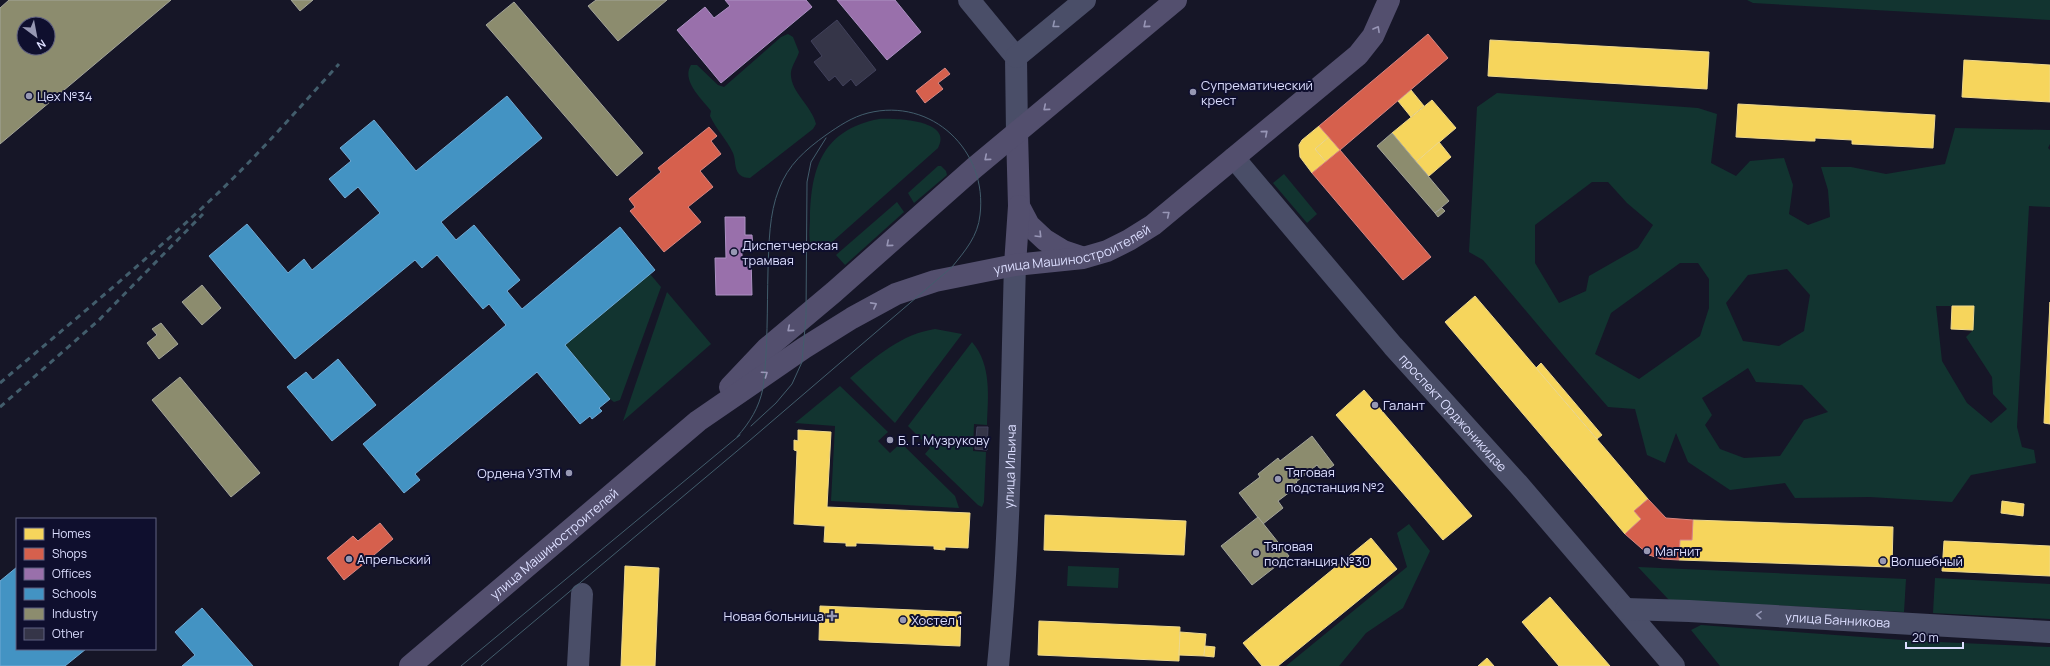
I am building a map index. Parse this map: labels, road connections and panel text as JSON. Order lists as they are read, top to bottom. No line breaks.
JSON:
{"streets":{"main road":["улица Машиностроителей"],"street":["проспект Орджоникидзе","улица Ильича","улица Банникова"]},"crossings":[["улица Машиностроителей","проспект Орджоникидзе"],["улица Машиностроителей","улица Ильича"],["проспект Орджоникидзе","улица Банникова"]],"one_way":["улица Банникова"],"places":{"other":["Супрематический крест","Цех №34","Диспетчерская трамвая","Галант","Б. Г. Музрукову","Ордена УЗТМ","Тяговая подстанция №2","Магнит","Тяговая подстанция №30","Апрельский","Волшебный","Хостел 1"],"health":["Новая больница"]},"legend":["Homes","Shops","Offices","Schools","Industry","Other"],"scale_bar":"20 m","north":"bottom right"}
